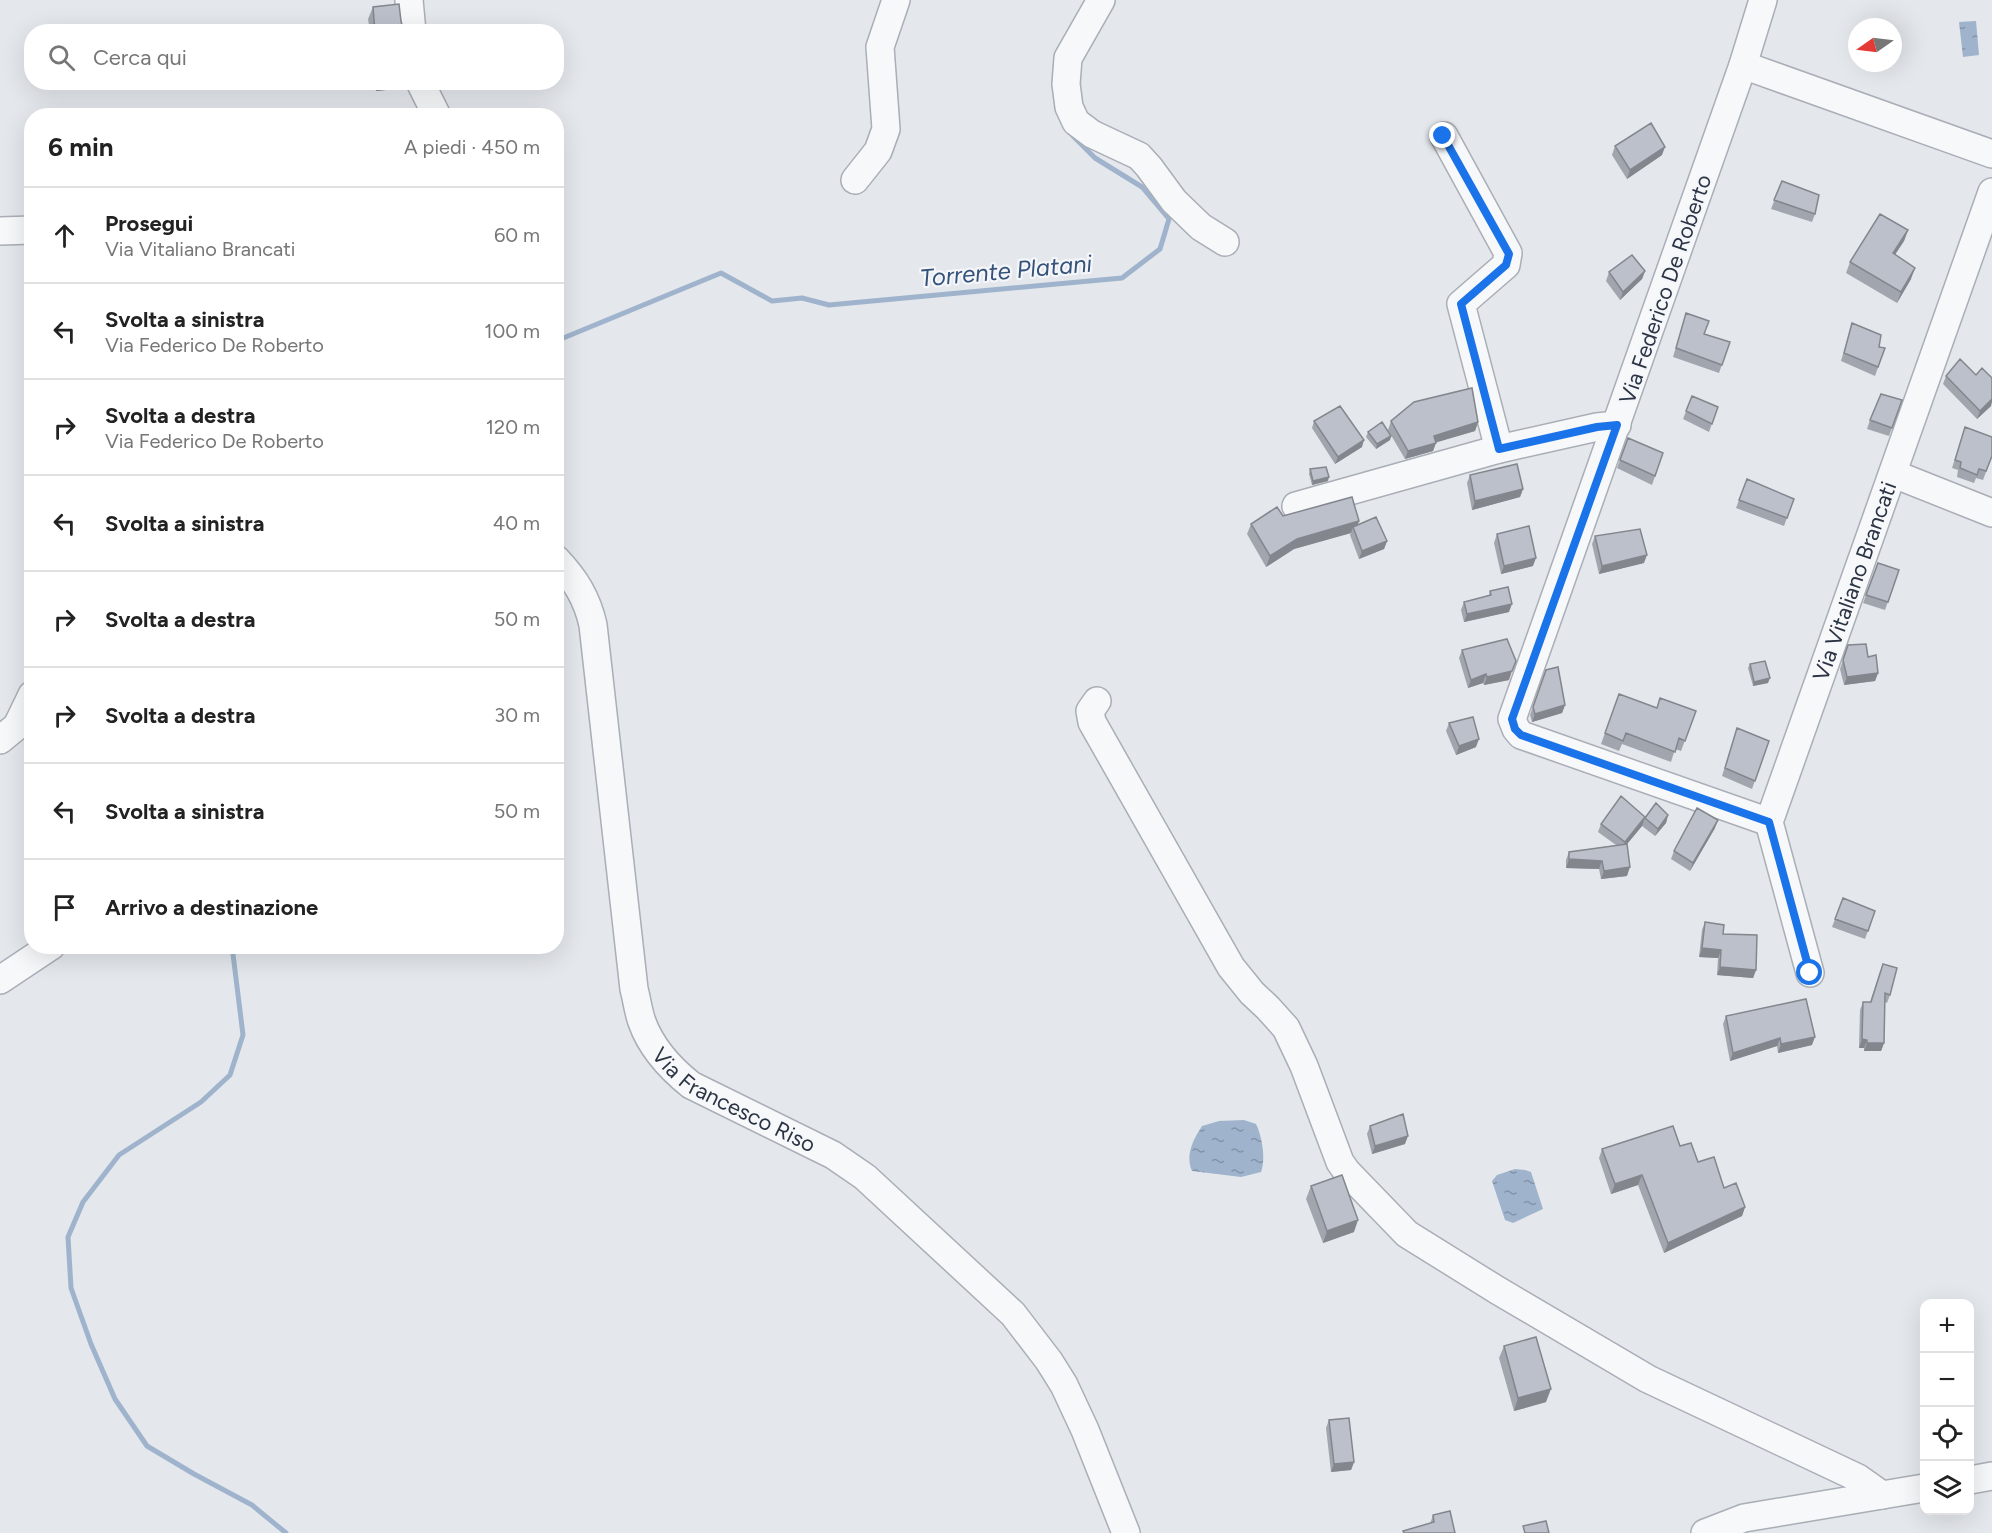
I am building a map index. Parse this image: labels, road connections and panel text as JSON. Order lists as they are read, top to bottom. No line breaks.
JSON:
{"streets":{"street":["Via Federico De Roberto","Via Vitaliano Brancati","Via Francesco Riso"]},"crossings":[["Via Federico De Roberto","Via Vitaliano Brancati"]],"water":["Torrente Platani"],"north":"left","page":{"search":"Cerca qui","heading":["6 min","A piedi · 450 m"],"list":[["Prosegui","Via Vitaliano Brancati","60 m"],["Svolta a sinistra","Via Federico De Roberto","100 m"],["Svolta a destra","Via Federico De Roberto","120 m"],["Svolta a sinistra","40 m"],["Svolta a destra","50 m"],["Svolta a destra","30 m"],["Svolta a sinistra","50 m"],"Arrivo a destinazione"],"map_buttons":["+","−"]}}
